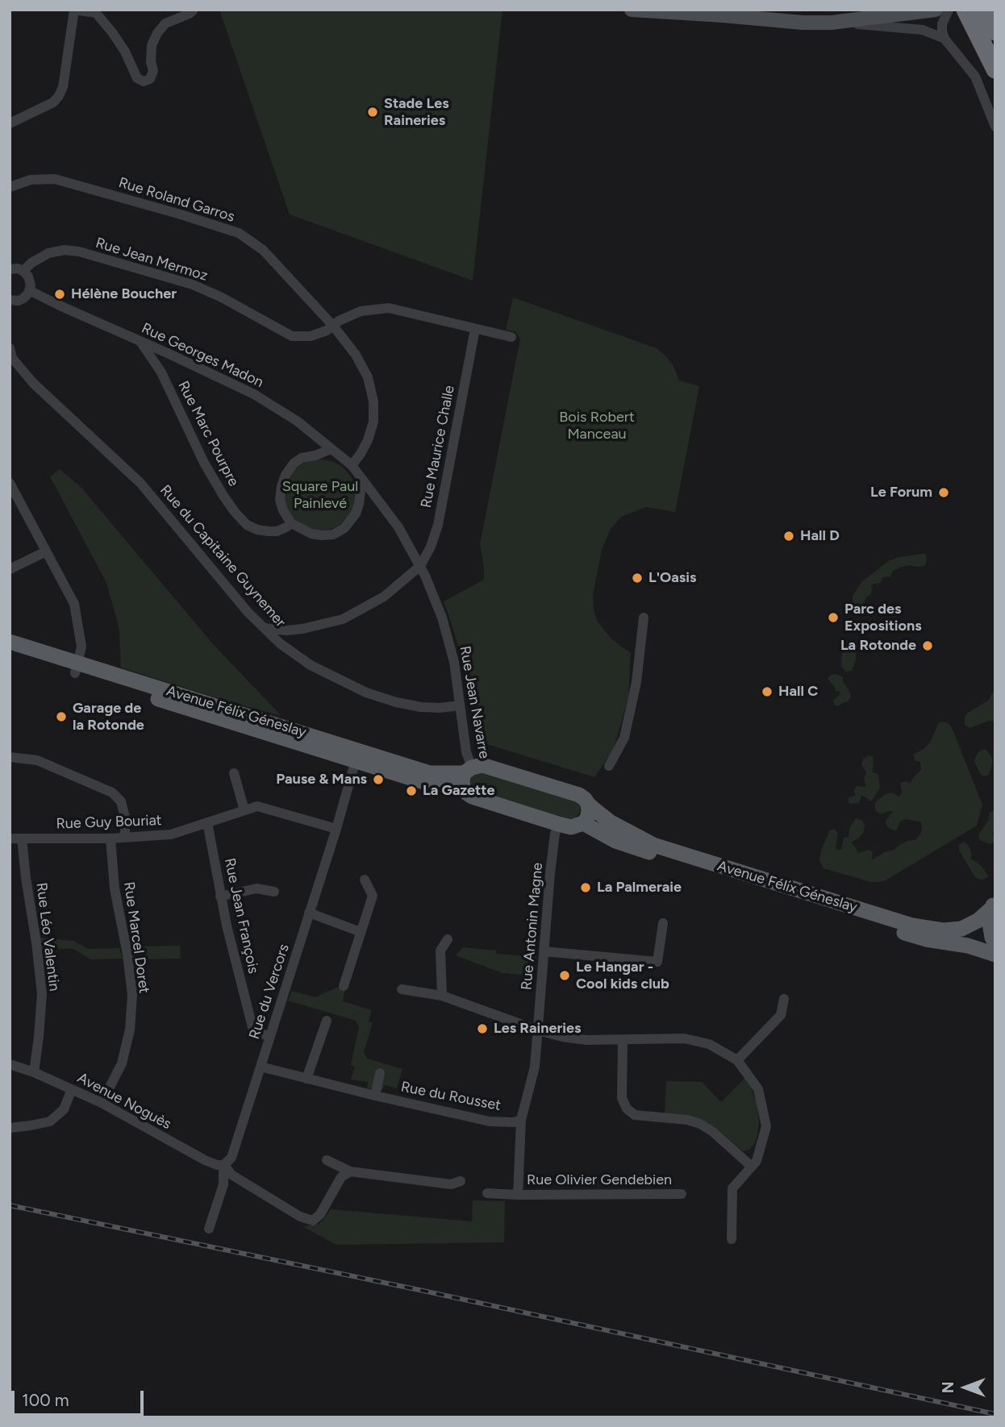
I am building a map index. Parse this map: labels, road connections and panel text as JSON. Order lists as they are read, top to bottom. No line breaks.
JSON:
{"streets":{"main road":["Avenue Félix Géneslay"],"street":["Rue Roland Garros","Rue Jean Mermoz","Rue Georges Madon","Rue Marc Pourpre","Rue Maurice Challe","Rue du Capitaine Guynemer","Rue Jean Navarre","Rue Guy Bouriat","Rue Jean François","Rue Antonin Magne","Rue Léo Valentin","Rue Marcel Doret","Rue du Vercors","Rue du Rousset","Avenue Noguès","Rue Olivier Gendebien"]},"crossings":[["Rue Roland Garros","Rue Jean Mermoz"],["Rue Roland Garros","Rue Georges Madon"],["Rue Roland Garros","Rue Marc Pourpre"],["Rue Roland Garros","Rue Jean Navarre"],["Rue Jean Mermoz","Rue Maurice Challe"],["Rue Georges Madon","Rue Marc Pourpre"],["Rue Georges Madon","Rue Jean Navarre"],["Rue Marc Pourpre","Rue Jean Navarre"],["Rue Maurice Challe","Rue Jean Navarre"],["Rue du Capitaine Guynemer","Rue Jean Navarre"],["Rue Jean Navarre","Avenue Félix Géneslay"],["Avenue Félix Géneslay","Rue du Vercors"],["Rue Guy Bouriat","Rue Jean François"],["Rue Guy Bouriat","Rue Léo Valentin"],["Rue Guy Bouriat","Rue Marcel Doret"],["Rue Guy Bouriat","Rue du Vercors"],["Rue Jean François","Rue du Vercors"],["Rue Antonin Magne","Rue Olivier Gendebien"],["Rue Léo Valentin","Avenue Noguès"],["Rue Marcel Doret","Avenue Noguès"],["Rue du Vercors","Rue du Rousset"],["Rue du Vercors","Avenue Noguès"],["Rue du Rousset","Rue Olivier Gendebien"]],"parks":["Bois Robert Manceau","Square Paul Painlevé"],"places":["Stade Les Raineries","Hélène Boucher","Le Forum","Hall D","L'Oasis","Parc des Expositions","La Rotonde","Hall C","Garage de la Rotonde","Pause & Mans","La Gazette","La Palmeraie","Le Hangar - Cool kids club","Les Raineries"],"scale_bar":"100 m","north":"left"}
